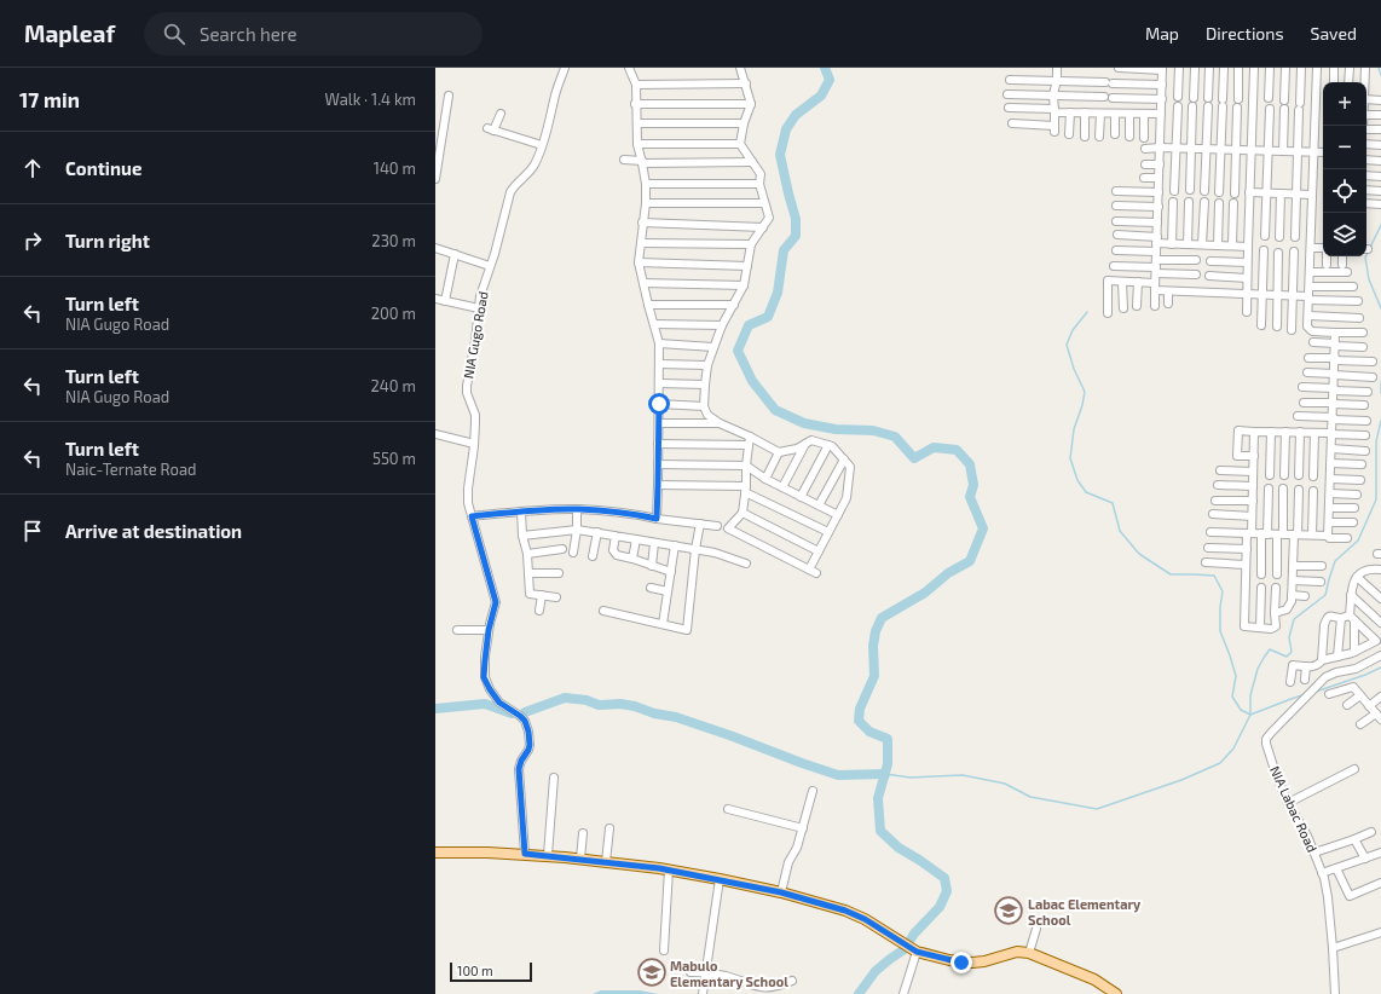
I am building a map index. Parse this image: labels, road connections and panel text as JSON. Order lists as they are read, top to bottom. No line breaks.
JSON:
{"streets":{"street":["NIA Gugo Road","NIA Labac Road"]},"places":{"school or university":["Labac Elementary School","Mabulo Elementary School"]},"scale_bar":"100 m","page":{"header":"Mapleaf","search":"Search here","nav":["Map","Directions","Saved"],"heading":["17 min","Walk · 1.4 km"],"map_buttons":["+","−"],"list":[["Continue","140 m"],["Turn right","230 m"],["Turn left","NIA Gugo Road","200 m"],["Turn left","NIA Gugo Road","240 m"],["Turn left","Naic-Ternate Road","550 m"],"Arrive at destination"],"scale":"100 m"}}
